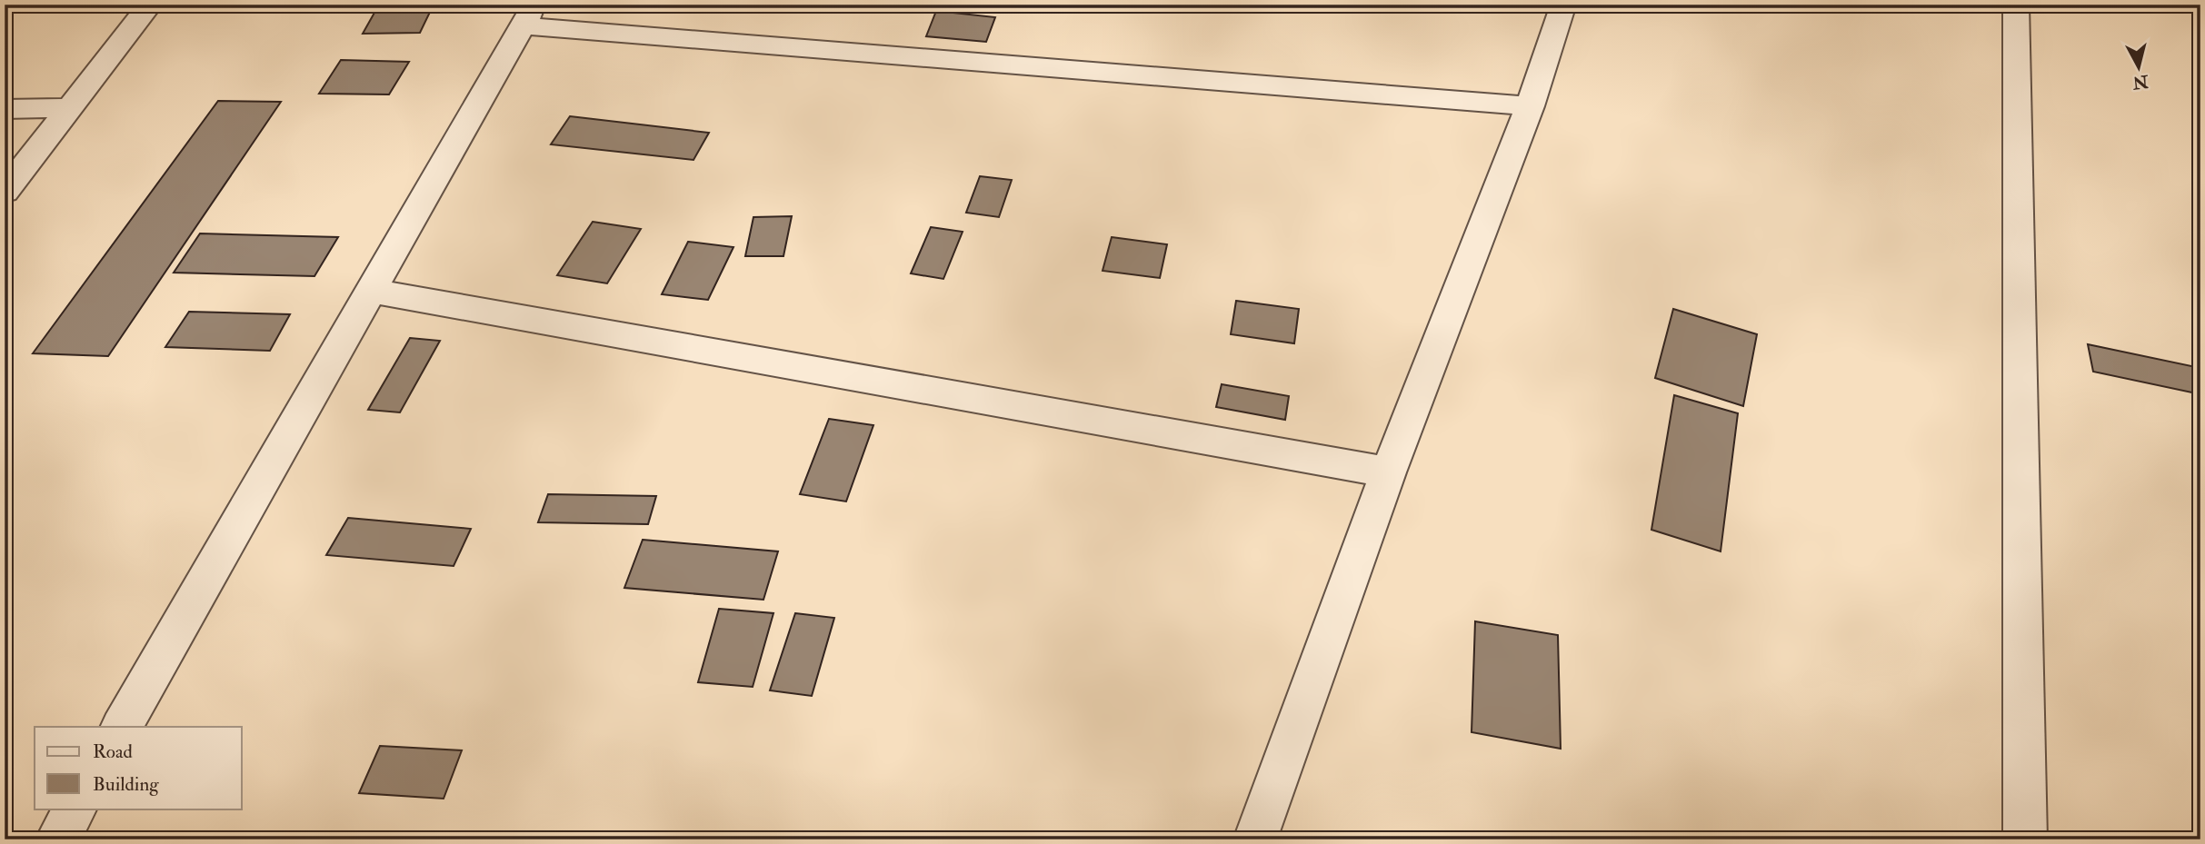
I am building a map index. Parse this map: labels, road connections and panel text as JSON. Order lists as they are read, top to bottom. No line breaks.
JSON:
{"legend":["Road","Building"],"north":"bottom"}
